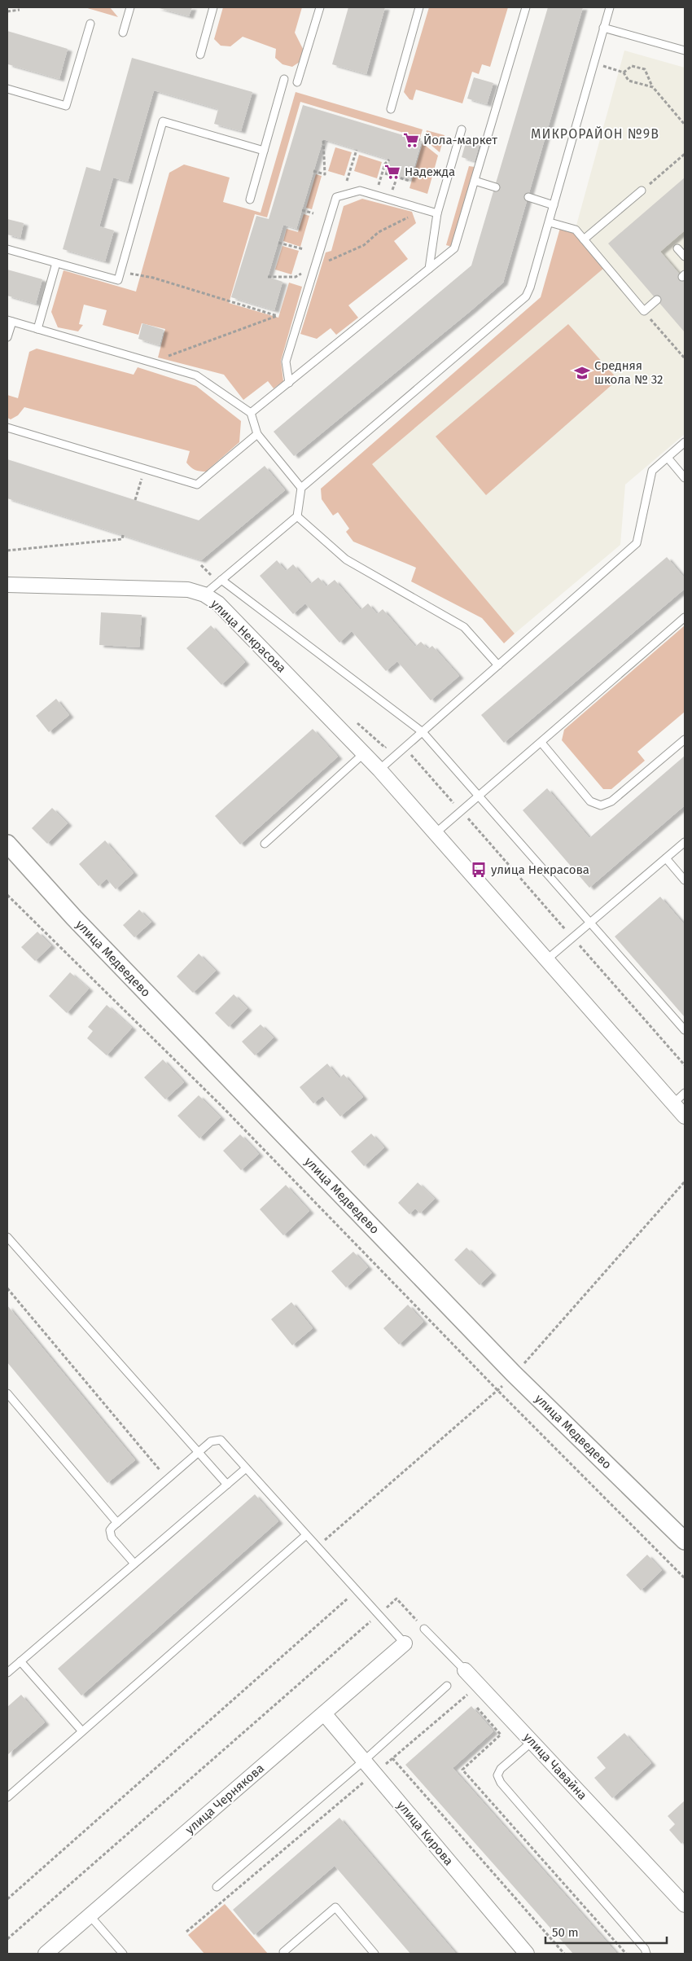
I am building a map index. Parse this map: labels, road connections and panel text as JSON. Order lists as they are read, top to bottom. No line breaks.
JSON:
{"streets":{"street":["улица Некрасова","улица Медведево","улица Чавайна","улица Чернякова","улица Кирова"]},"crossings":[["улица Чернякова","улица Кирова"]],"districts":["МИКРОРАЙОН №9В"],"places":{"supermarket":["Йола-маркет","Надежда"],"school or university":["Средняя школа № 32"],"bus stop":["улица Некрасова"]},"scale_bar":"50 m"}
